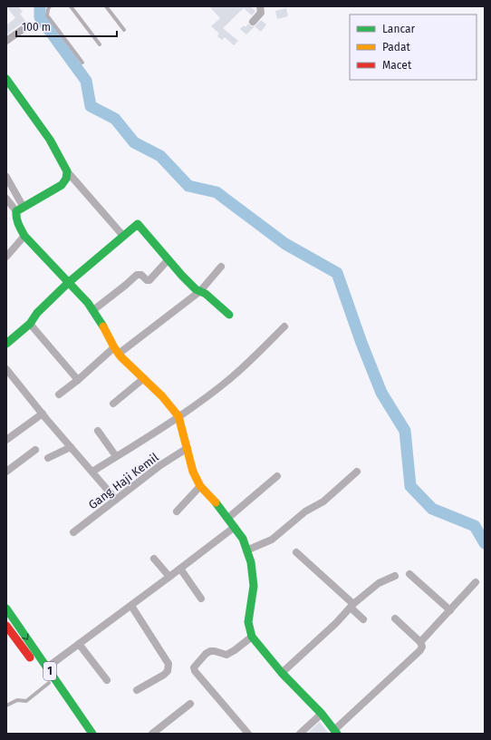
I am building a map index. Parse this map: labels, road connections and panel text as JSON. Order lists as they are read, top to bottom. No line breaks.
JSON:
{"streets":{"main road":["1"],"street":["Gang Haji Kemil"]},"legend":["Lancar","Padat","Macet"],"scale_bar":"100 m"}
